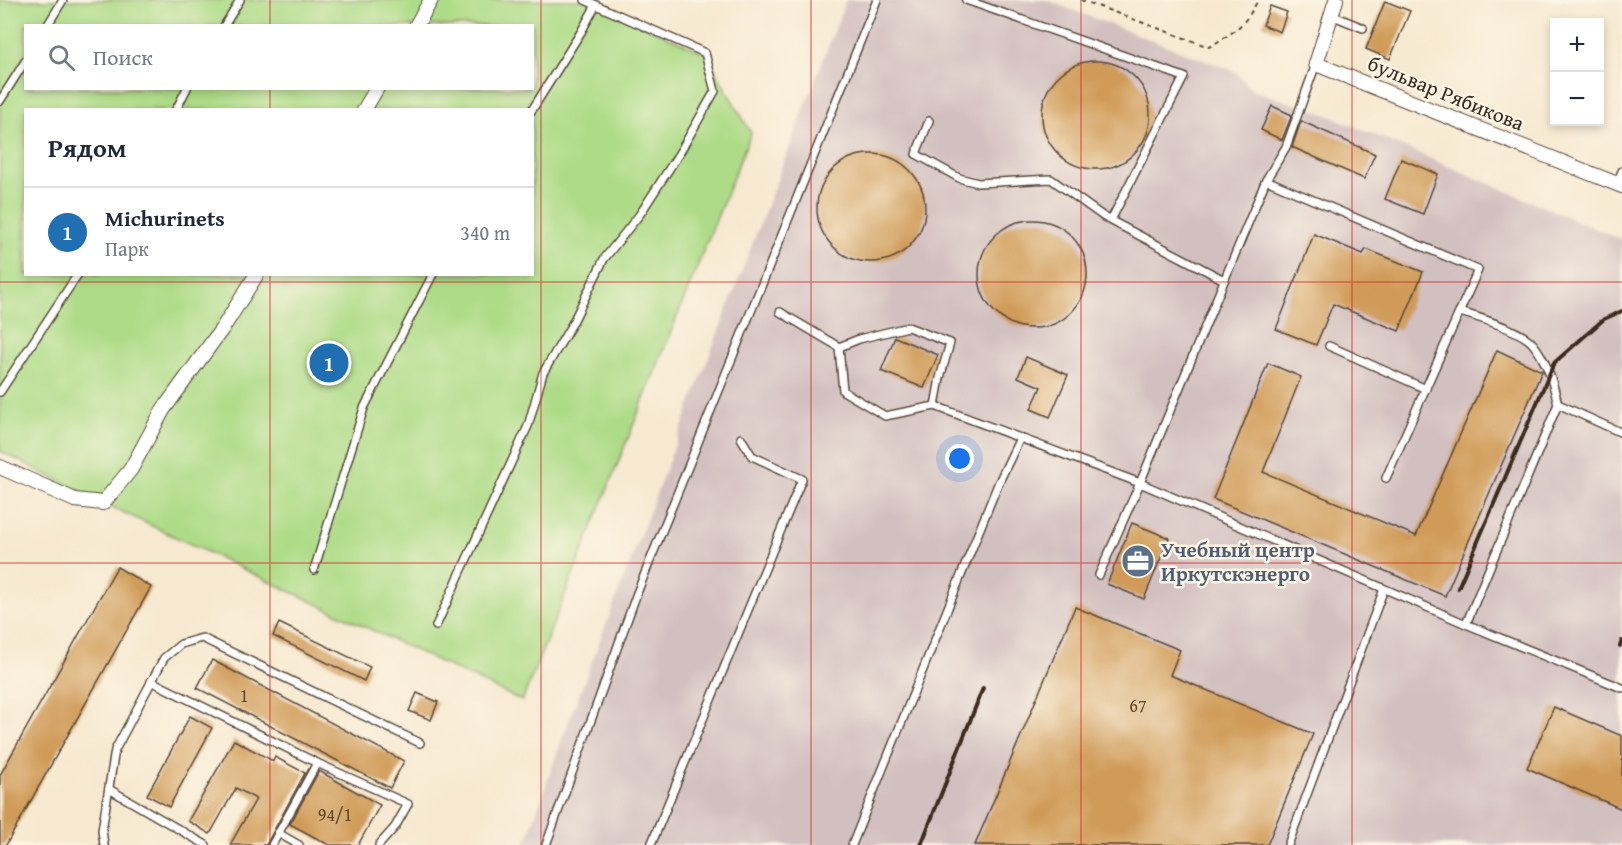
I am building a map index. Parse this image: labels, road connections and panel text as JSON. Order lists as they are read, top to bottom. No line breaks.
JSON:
{"streets":{"street":["бульвар Рябикова"]},"places":{"office":["Учебный центр Иркутскэнерго"]},"house_numbers":["1","67","94/1"],"page":{"map_buttons":["+","−"],"search":"Поиск","heading":"Рядом","list":[{"mark":"1","name":"Michurinets","note":"Парк","value":"340 m"}],"pins":"1"}}
